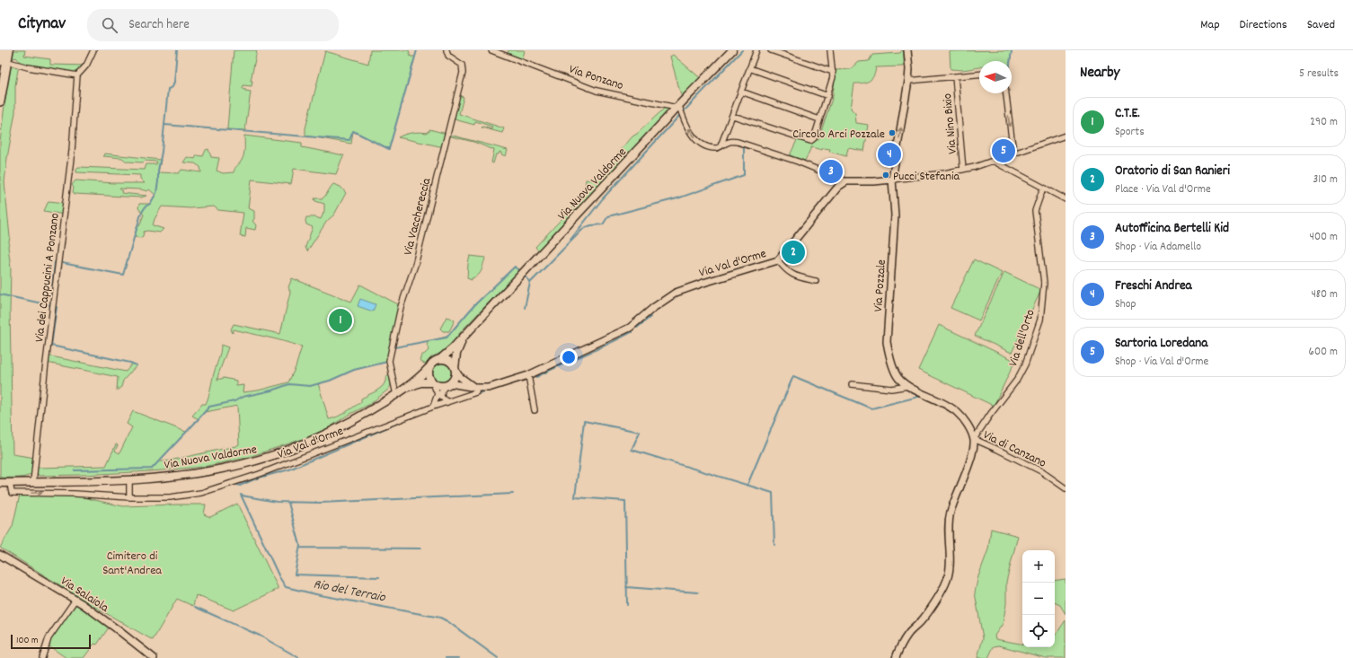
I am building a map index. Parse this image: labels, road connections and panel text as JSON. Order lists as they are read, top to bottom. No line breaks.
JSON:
{"streets":{"main road":["Via Nuova Valdorme"],"street":["Via Ponzano","Via Nino Bixio","Via Vacchereccia","Via Val d'Orme","Via dei Cappucini A Ponzano","Via Pozzale","Via dell'Orto","Via di Canzano","Via Salaiola"]},"crossings":[["Via Ponzano","Via Nuova Valdorme"],["Via Nuova Valdorme","Via Vacchereccia"],["Via Nuova Valdorme","Via Val d'Orme"],["Via Nuova Valdorme","Via dei Cappucini A Ponzano"],["Via dell'Orto","Via di Canzano"]],"water":["Rio del Terraio"],"parks":["Cimitero di Sant'Andrea"],"places":["Circolo Arci Pozzale","Pucci Stefania"],"scale_bar":"100 m","north":"left","page":{"header":"Citynav","search":"Search here","nav":["Map","Directions","Saved"],"heading":["Nearby","5 results"],"list":[{"mark":"1","name":"C.T.E.","note":"Sports","value":"290 m"},{"mark":"2","name":"Oratorio di San Ranieri","note":"Place · Via Val d'Orme","value":"310 m"},{"mark":"3","name":"Autofficina Bertelli Kid","note":"Shop · Via Adamello","value":"400 m"},{"mark":"4","name":"Freschi Andrea","note":"Shop","value":"480 m"},{"mark":"5","name":"Sartoria Loredana","note":"Shop · Via Val d'Orme","value":"600 m"}],"pins":["5","4","3","2","1"],"map_buttons":["+","−"],"scale":"100 m"}}
